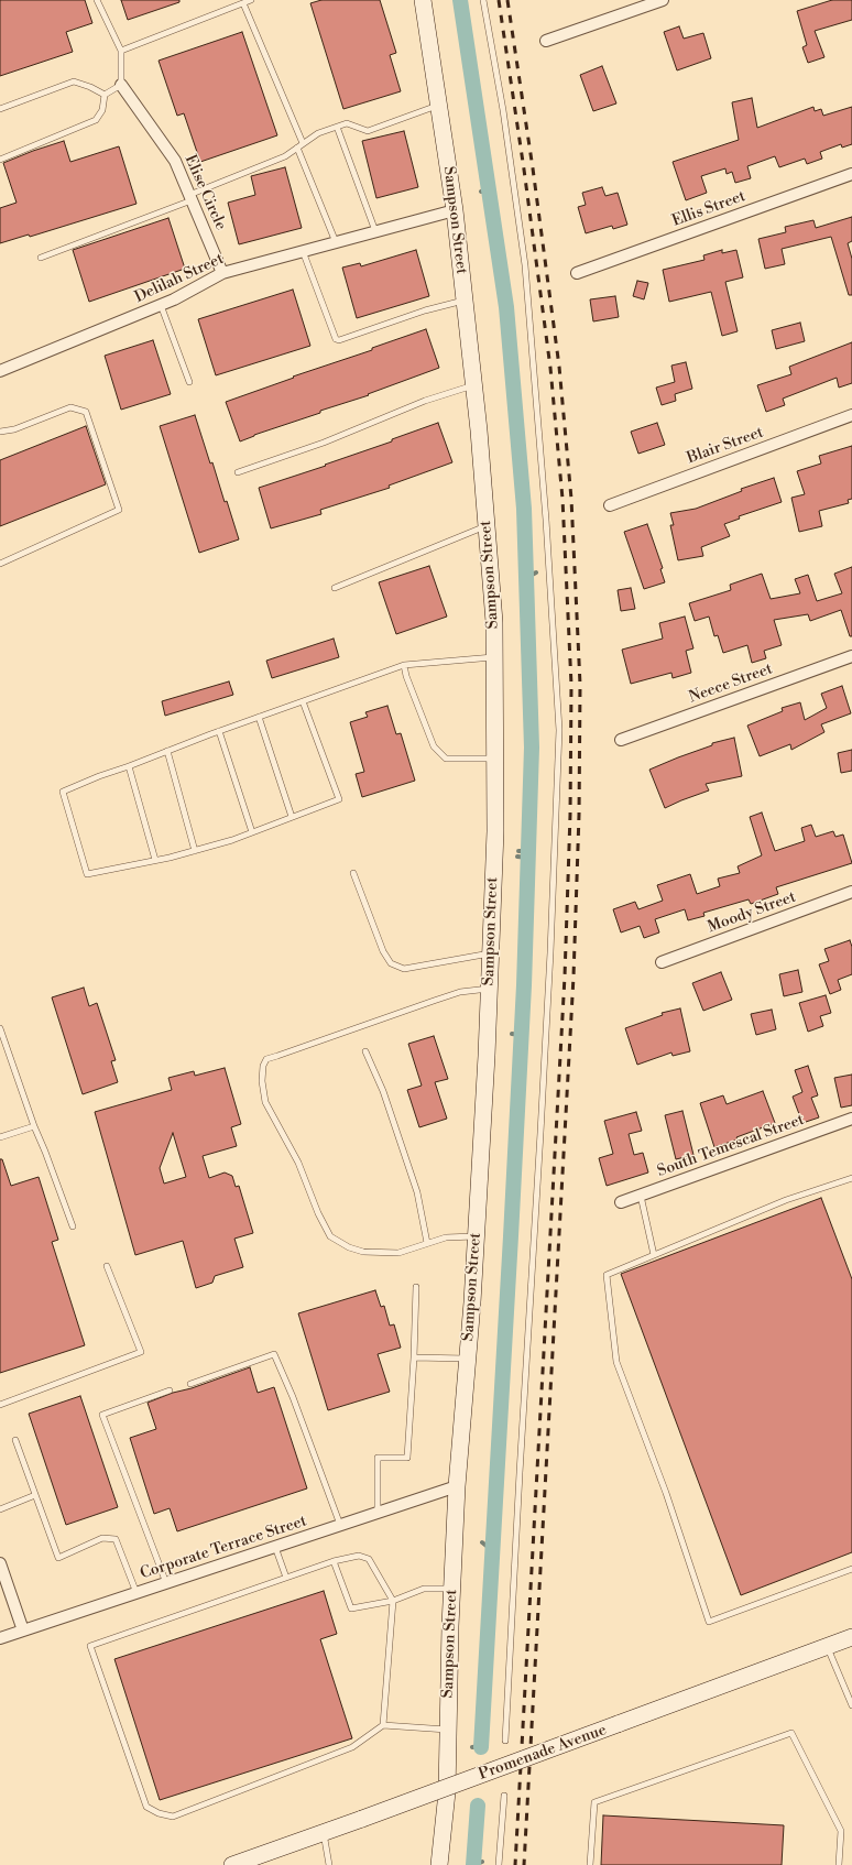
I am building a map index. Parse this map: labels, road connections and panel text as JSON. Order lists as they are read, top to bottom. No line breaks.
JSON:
{"streets":{"street":["Elise Circle","Ellis Street","Sampson Street","Delilah Street","Blair Street","Neece Street","Moody Street","South Temescal Street","Corporate Terrace Street","Promenade Avenue"]},"crossings":[["Elise Circle","Delilah Street"],["Sampson Street","Delilah Street"],["Sampson Street","Corporate Terrace Street"]]}
